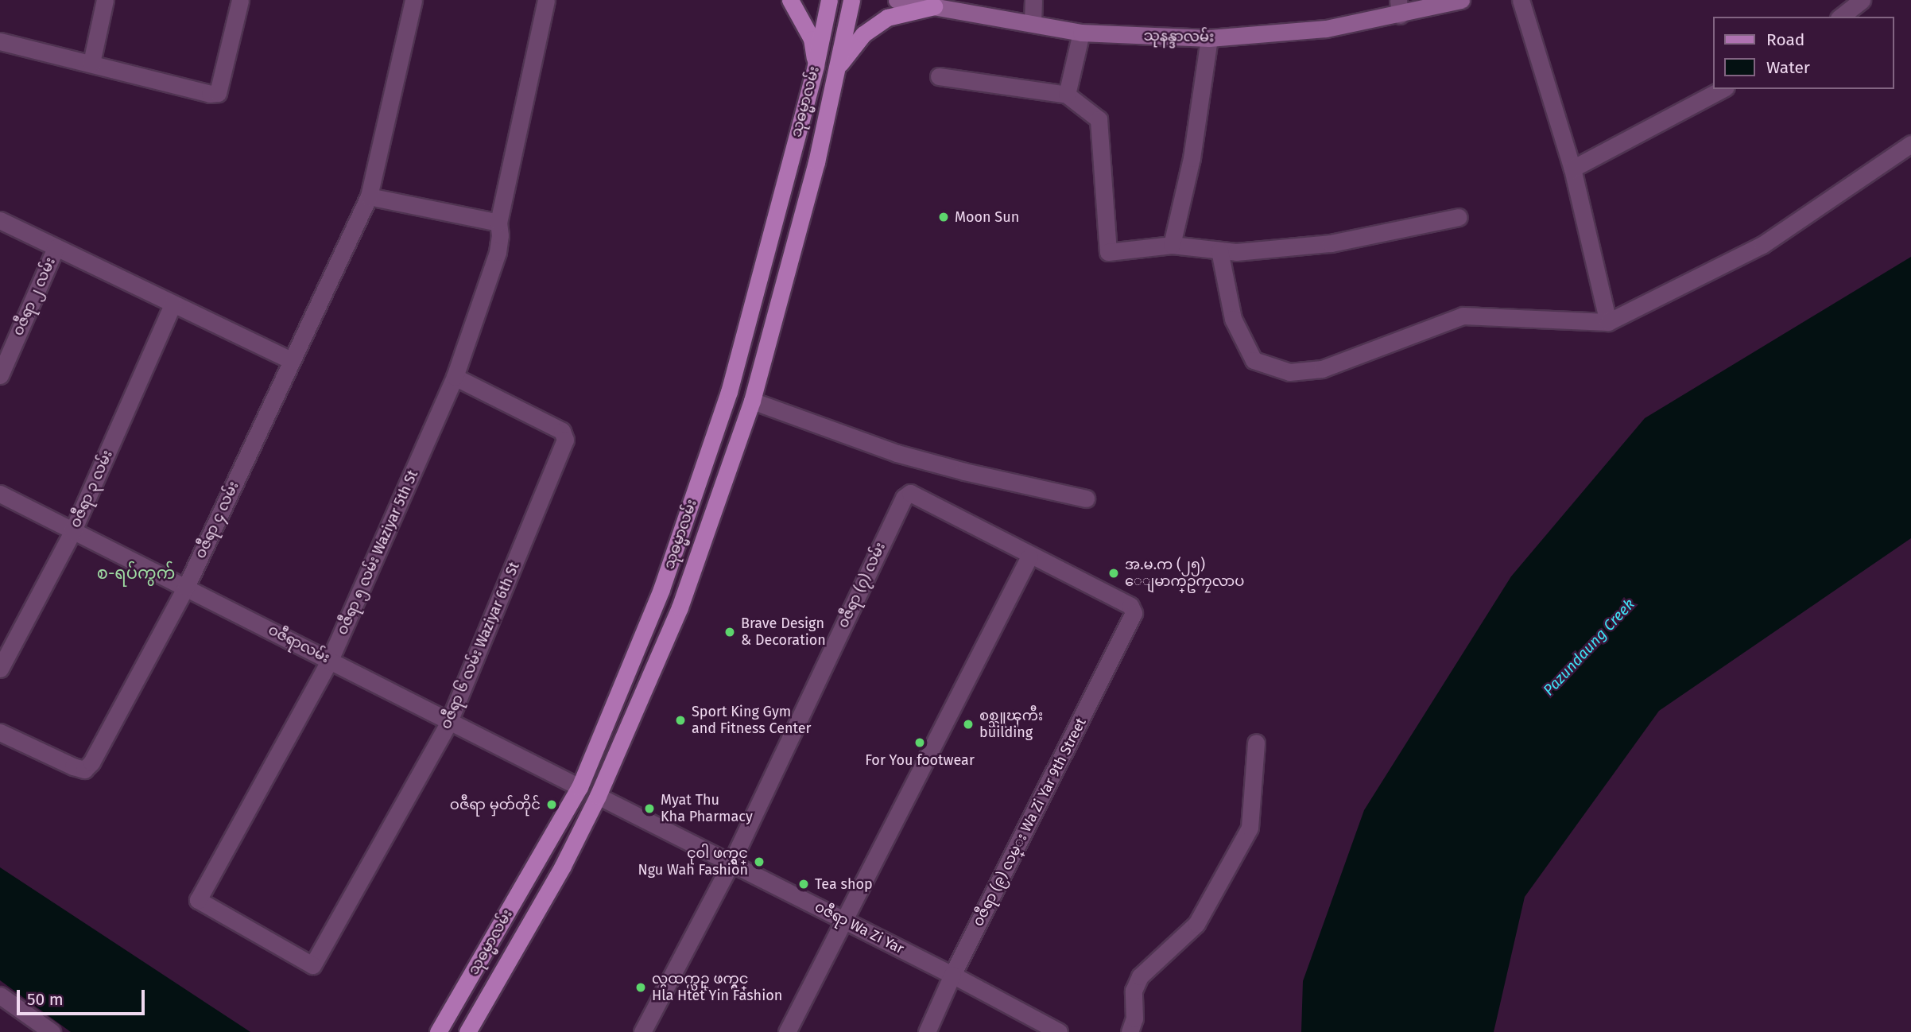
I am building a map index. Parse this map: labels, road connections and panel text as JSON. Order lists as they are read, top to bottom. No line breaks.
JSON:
{"streets":{"main road":["သုနန္ဒာလမ်း","သုဓမ္မာလမ်း","ဝဇီရာလမ်း"],"street":["ဝဇီရာ ၂ လမ်း","ဝဇီရာ ၃ လမ်း","ဝဇီရာ ၄ လမ်း","ဝဇီရာ ၅ လမ်း Waziyar 5th St","၀ဇီရာ (၇) လမ်း","ဝဇီရာ ၆ လမ်း Waziyar 6th St","၀ဇီရာ (၉) လမ္း Wa Zi Yar 9th Street","၀ဇီရာ Wa Zi Yar"]},"crossings":[["သုဓမ္မာလမ်း","ဝဇီရာလမ်း"],["သုဓမ္မာလမ်း","၀ဇီရာ Wa Zi Yar"],["ဝဇီရာ ၃ လမ်း","ဝဇီရာလမ်း"],["ဝဇီရာ ၄ လမ်း","ဝဇီရာလမ်း"],["ဝဇီရာ ၅ လမ်း Waziyar 5th St","ဝဇီရာလမ်း"],["ဝဇီရာ ၅ လမ်း Waziyar 5th St","ဝဇီရာ ၆ လမ်း Waziyar 6th St"],["၀ဇီရာ (၇) လမ်း","၀ဇီရာ (၉) လမ္း Wa Zi Yar 9th Street"],["၀ဇီရာ (၇) လမ်း","၀ဇီရာ Wa Zi Yar"],["ဝဇီရာလမ်း","ဝဇီရာ ၆ လမ်း Waziyar 6th St"],["ဝဇီရာလမ်း","၀ဇီရာ Wa Zi Yar"],["၀ဇီရာ (၉) လမ္း Wa Zi Yar 9th Street","၀ဇီရာ Wa Zi Yar"]],"districts":["စ-ရပ်ကွက်"],"water":["Pazundaung Creek"],"places":["Moon Sun","အ.မ.က (၂၅) ေျမာက္ဥကၠလာပ","Brave Design & Decoration","Sport King Gym and Fitness Center","စစ္သူၾကီး building","For You footwear","ဝဇီရာ မှတ်တိုင်","Myat Thu Kha Pharmacy","ငု၀ါ ဖက္ရွင္ Ngu Wah Fashion","Tea shop","လွထက္ယဥ္ ဖက္ရွင္ Hla Htet Yin Fashion"],"legend":["Road","Water"],"scale_bar":"50 m"}
